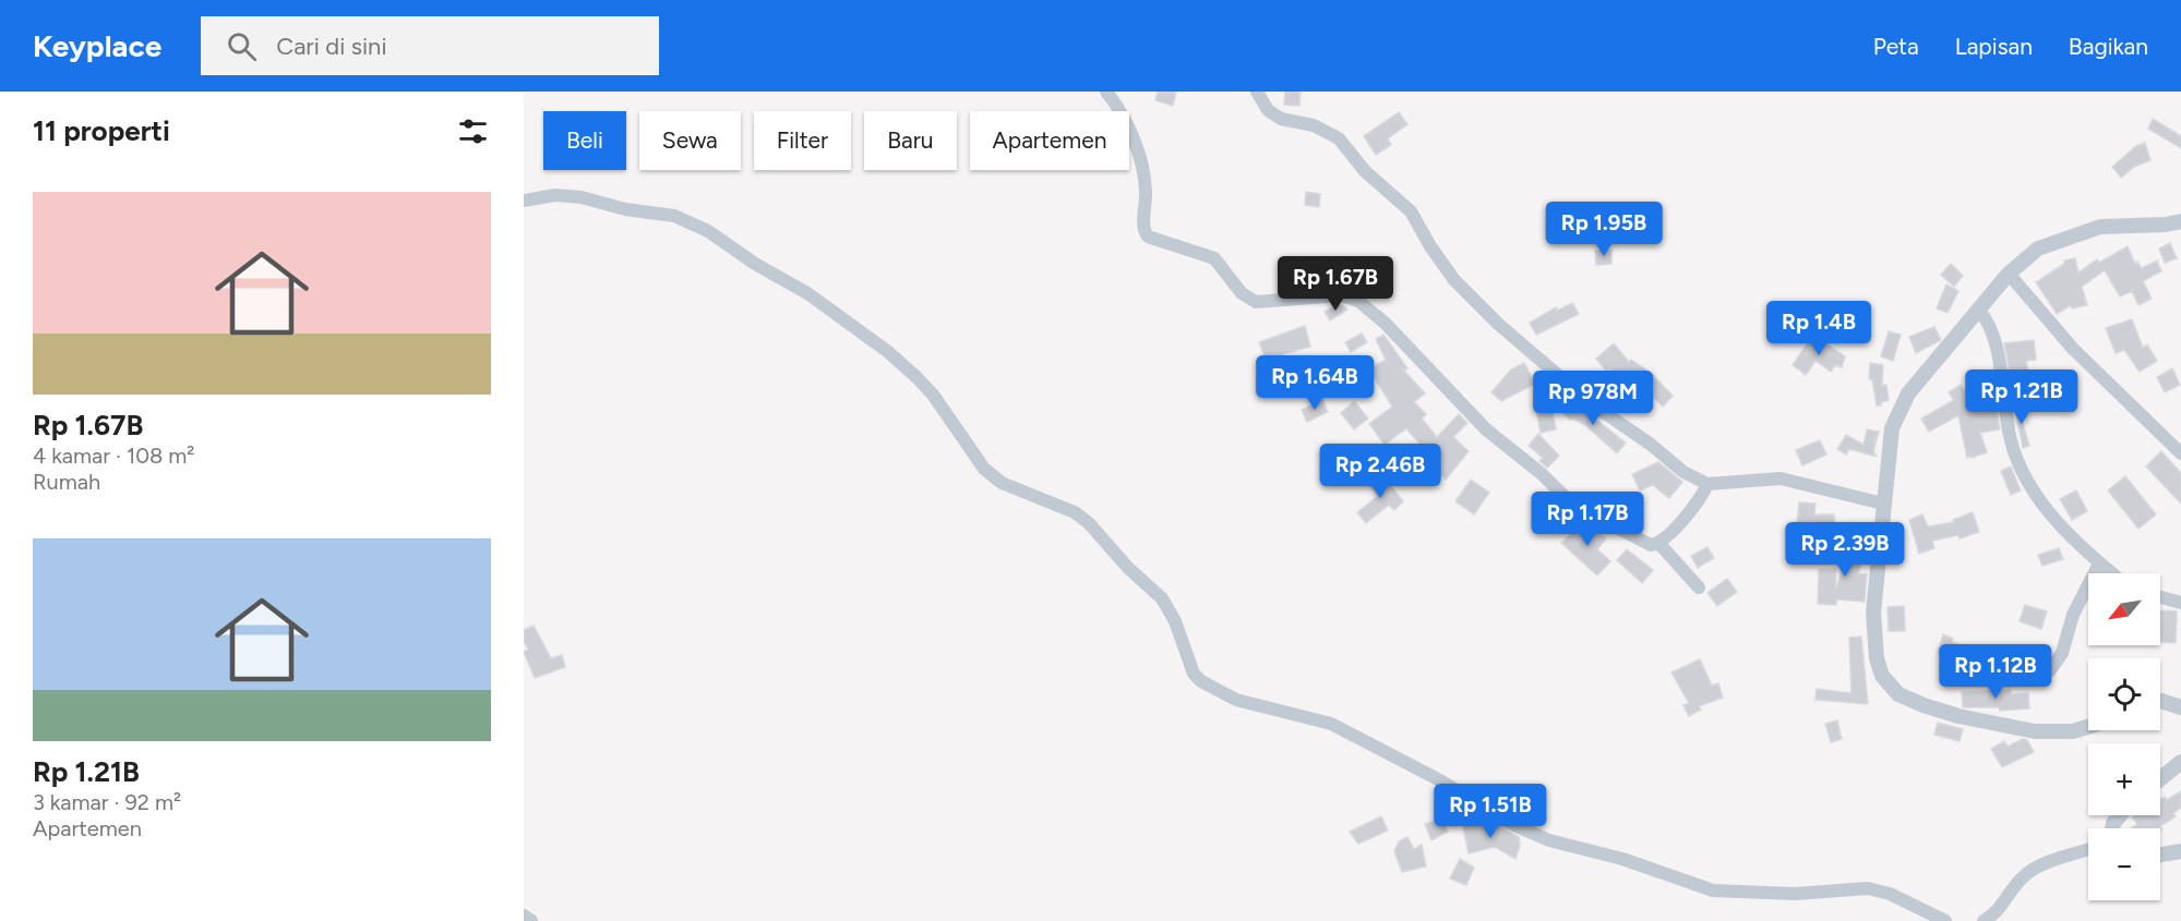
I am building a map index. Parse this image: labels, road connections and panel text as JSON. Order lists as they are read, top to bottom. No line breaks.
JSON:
{"north":"bottom left","page":{"header":"Keyplace","search":"Cari di sini","nav":["Peta","Lapisan","Bagikan"],"heading":"11 properti","chip":["Beli","Sewa","Filter","Baru","Apartemen"],"list":[{"name":"Rp 1.67B","note":"4 kamar · 108 m² · Rumah"},{"name":"Rp 1.21B","note":"3 kamar · 92 m² · Apartemen"}],"price":["Rp 1.95B","Rp 1.67B","Rp 1.4B","Rp 1.64B","Rp 1.21B","Rp 978M","Rp 2.46B","Rp 1.17B","Rp 2.39B","Rp 1.12B","Rp 1.51B"],"map_buttons":["+","−"]}}
